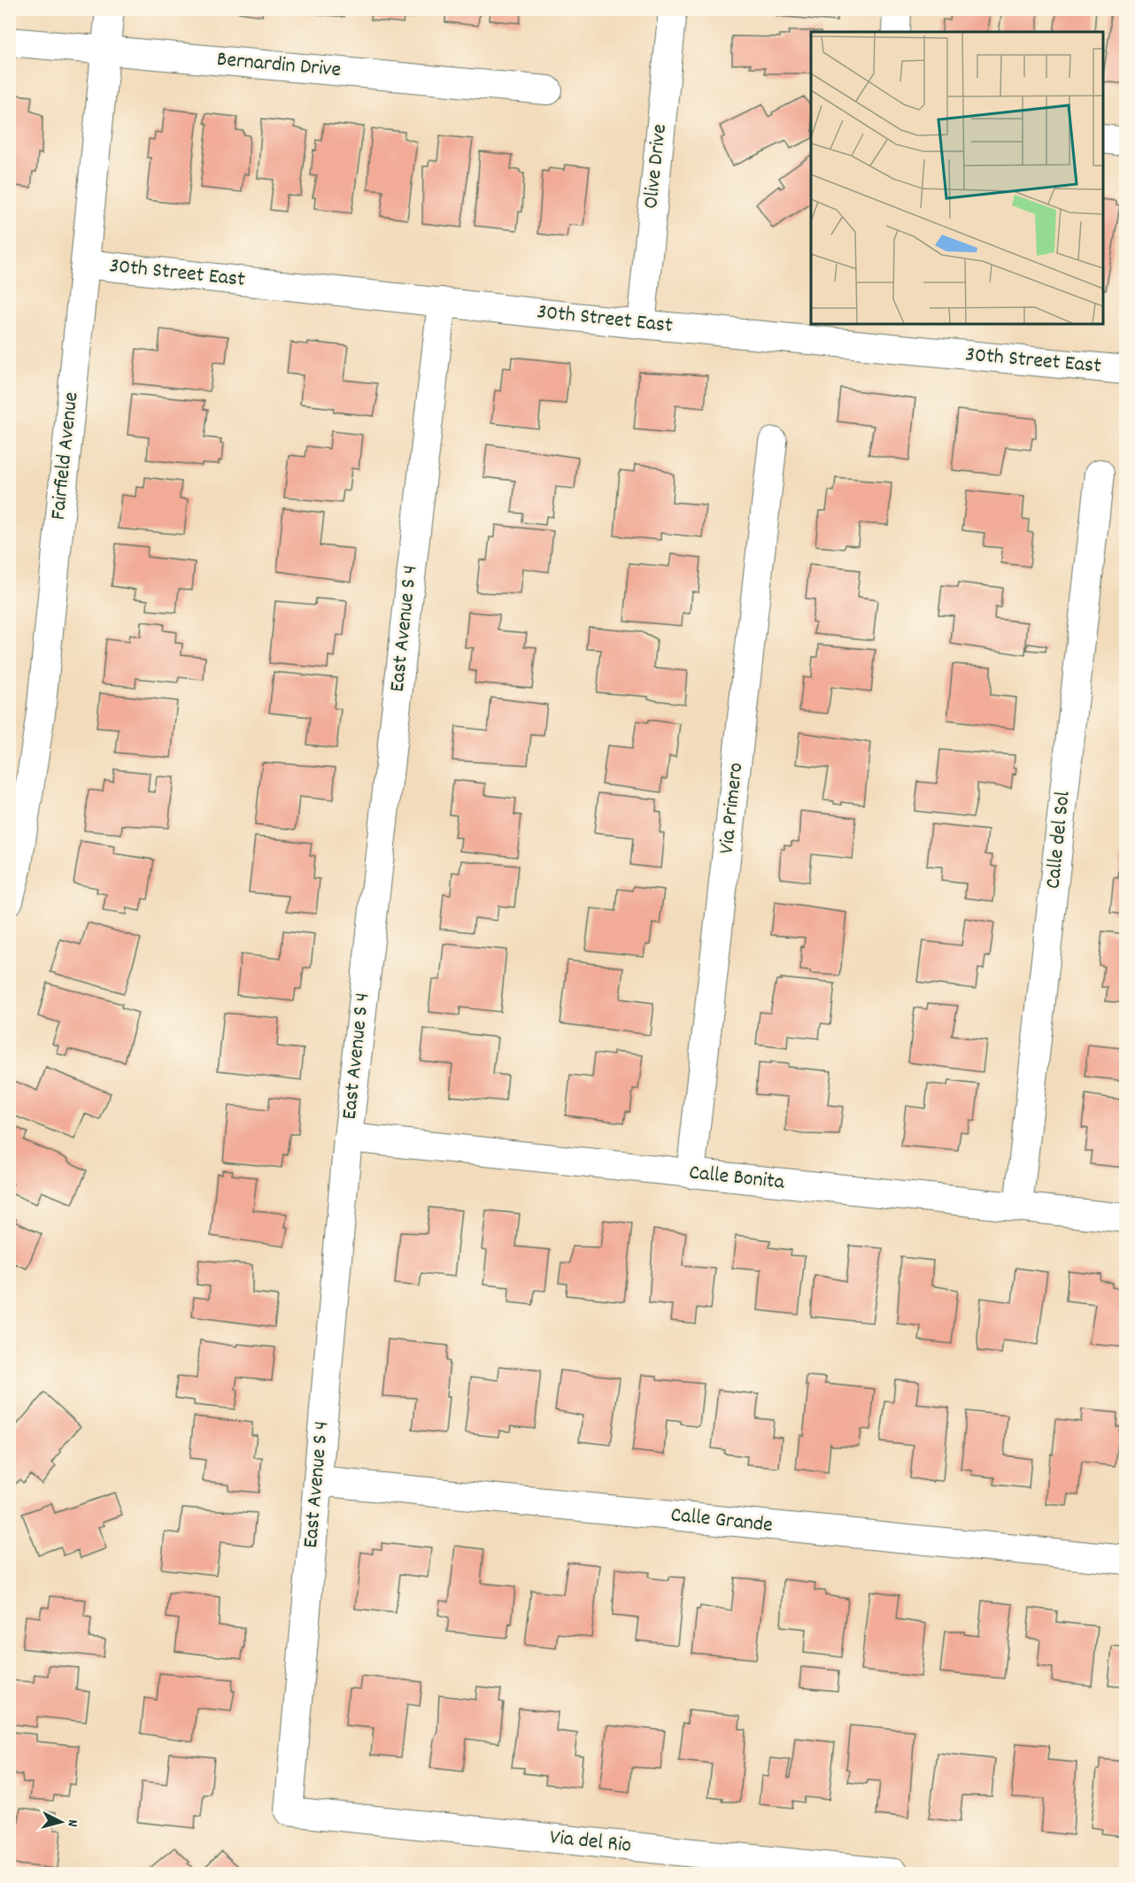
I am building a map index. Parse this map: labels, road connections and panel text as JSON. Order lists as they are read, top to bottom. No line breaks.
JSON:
{"streets":{"street":["Bernardin Drive","Olive Drive","30th Street East","Fairfield Avenue","East Avenue S 4","Via Primero","Calle del Sol","Calle Bonita","Calle Grande","Via del Rio"]},"crossings":[["Bernardin Drive","Fairfield Avenue"],["Olive Drive","30th Street East"],["30th Street East","Fairfield Avenue"],["30th Street East","East Avenue S 4"],["East Avenue S 4","Calle Bonita"],["East Avenue S 4","Calle Grande"],["East Avenue S 4","Via del Rio"],["Via Primero","Calle Bonita"],["Calle del Sol","Calle Bonita"]],"north":"right"}
